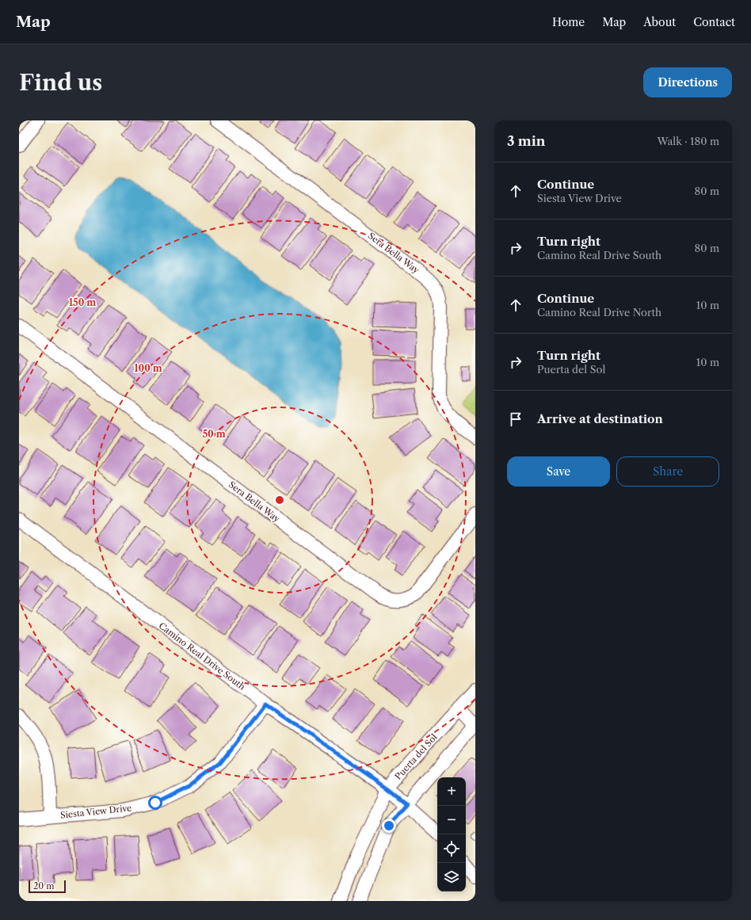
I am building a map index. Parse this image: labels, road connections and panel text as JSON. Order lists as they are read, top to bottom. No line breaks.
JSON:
{"streets":{"street":["Sera Bella Way","Camino Real Drive South","Puerta del Sol","Siesta View Drive"]},"crossings":[["Camino Real Drive South","Puerta del Sol"],["Camino Real Drive South","Siesta View Drive"]],"scale_bar":"20 m","page":{"header":"Map","nav":["Home","Map","About","Contact"],"buttons":["Directions",["Save","Share"]],"title":"Find us","heading":["3 min","Walk · 180 m"],"list":[["Continue","Siesta View Drive","80 m"],["Turn right","Camino Real Drive South","80 m"],["Continue","Camino Real Drive North","10 m"],["Turn right","Puerta del Sol","10 m"],"Arrive at destination"],"map_buttons":["+","−"],"scale":"20 m"},"rings":["150 m","100 m","50 m"]}
